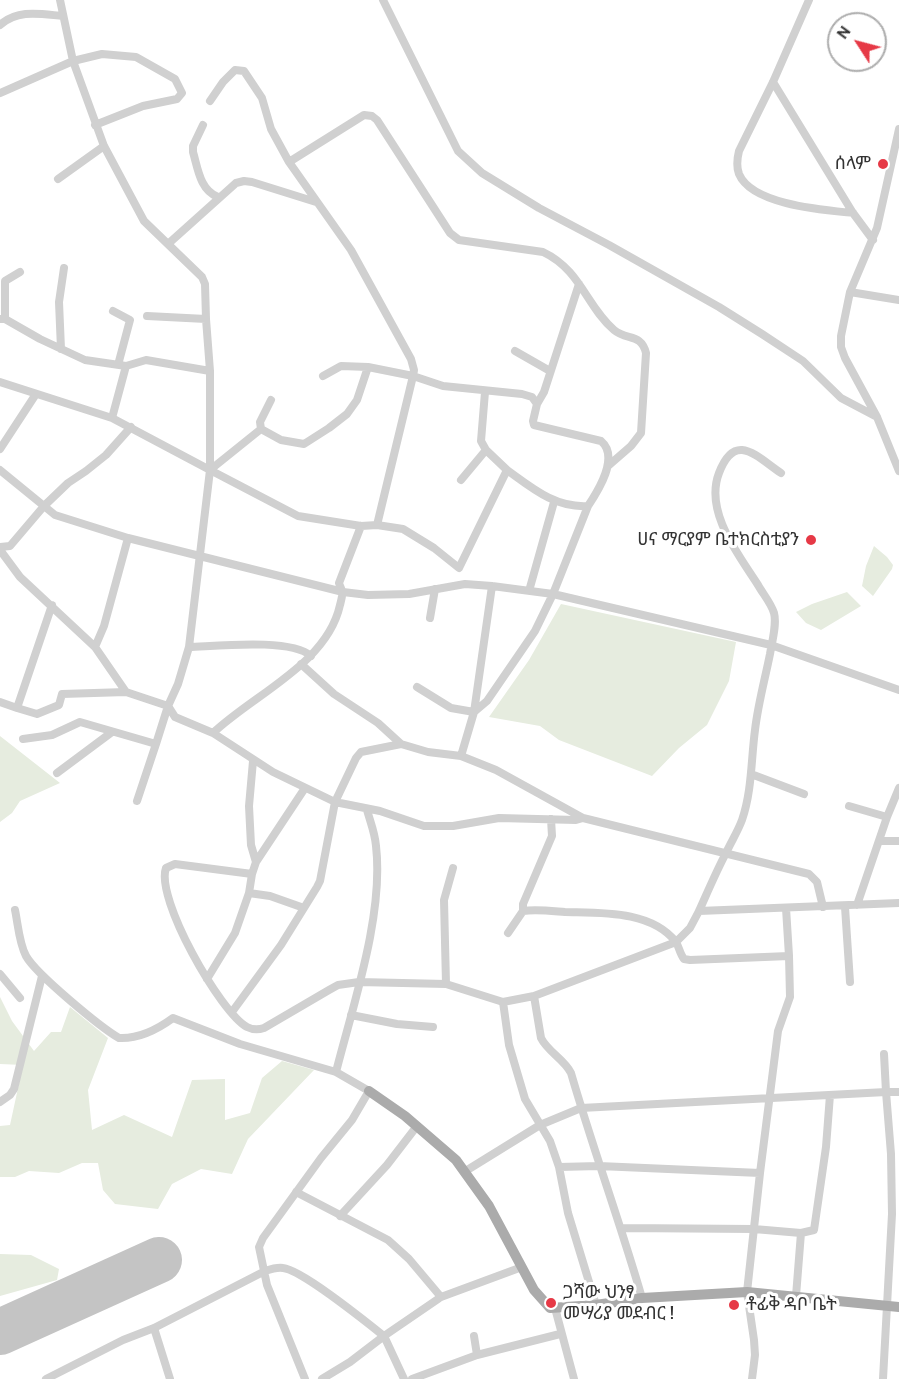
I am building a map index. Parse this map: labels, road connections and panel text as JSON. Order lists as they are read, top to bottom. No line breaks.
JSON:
{"places":["ሰላም","ሀና ማርያም ቤተክርስቲያን","ጋሻው ህንፃ መሣሪያ መደብር !","ቶፊቅ ዳቦ ቤት"],"north":"top left"}
